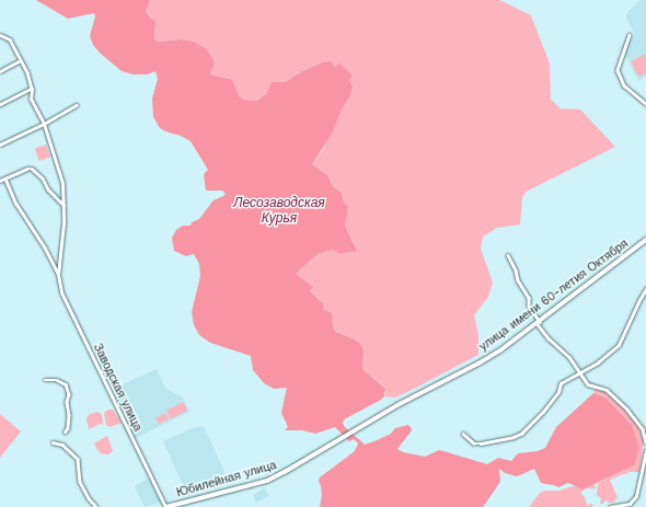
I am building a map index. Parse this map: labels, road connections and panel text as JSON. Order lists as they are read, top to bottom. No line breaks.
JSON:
{"streets":{"main road":["улица имени 60-летия Октября","Юбилейная улица"],"street":["Заводская улица"]},"crossings":[["улица имени 60-летия Октября","Юбилейная улица"],["Заводская улица","Юбилейная улица"]],"water":["Лесозаводская Курья"]}
